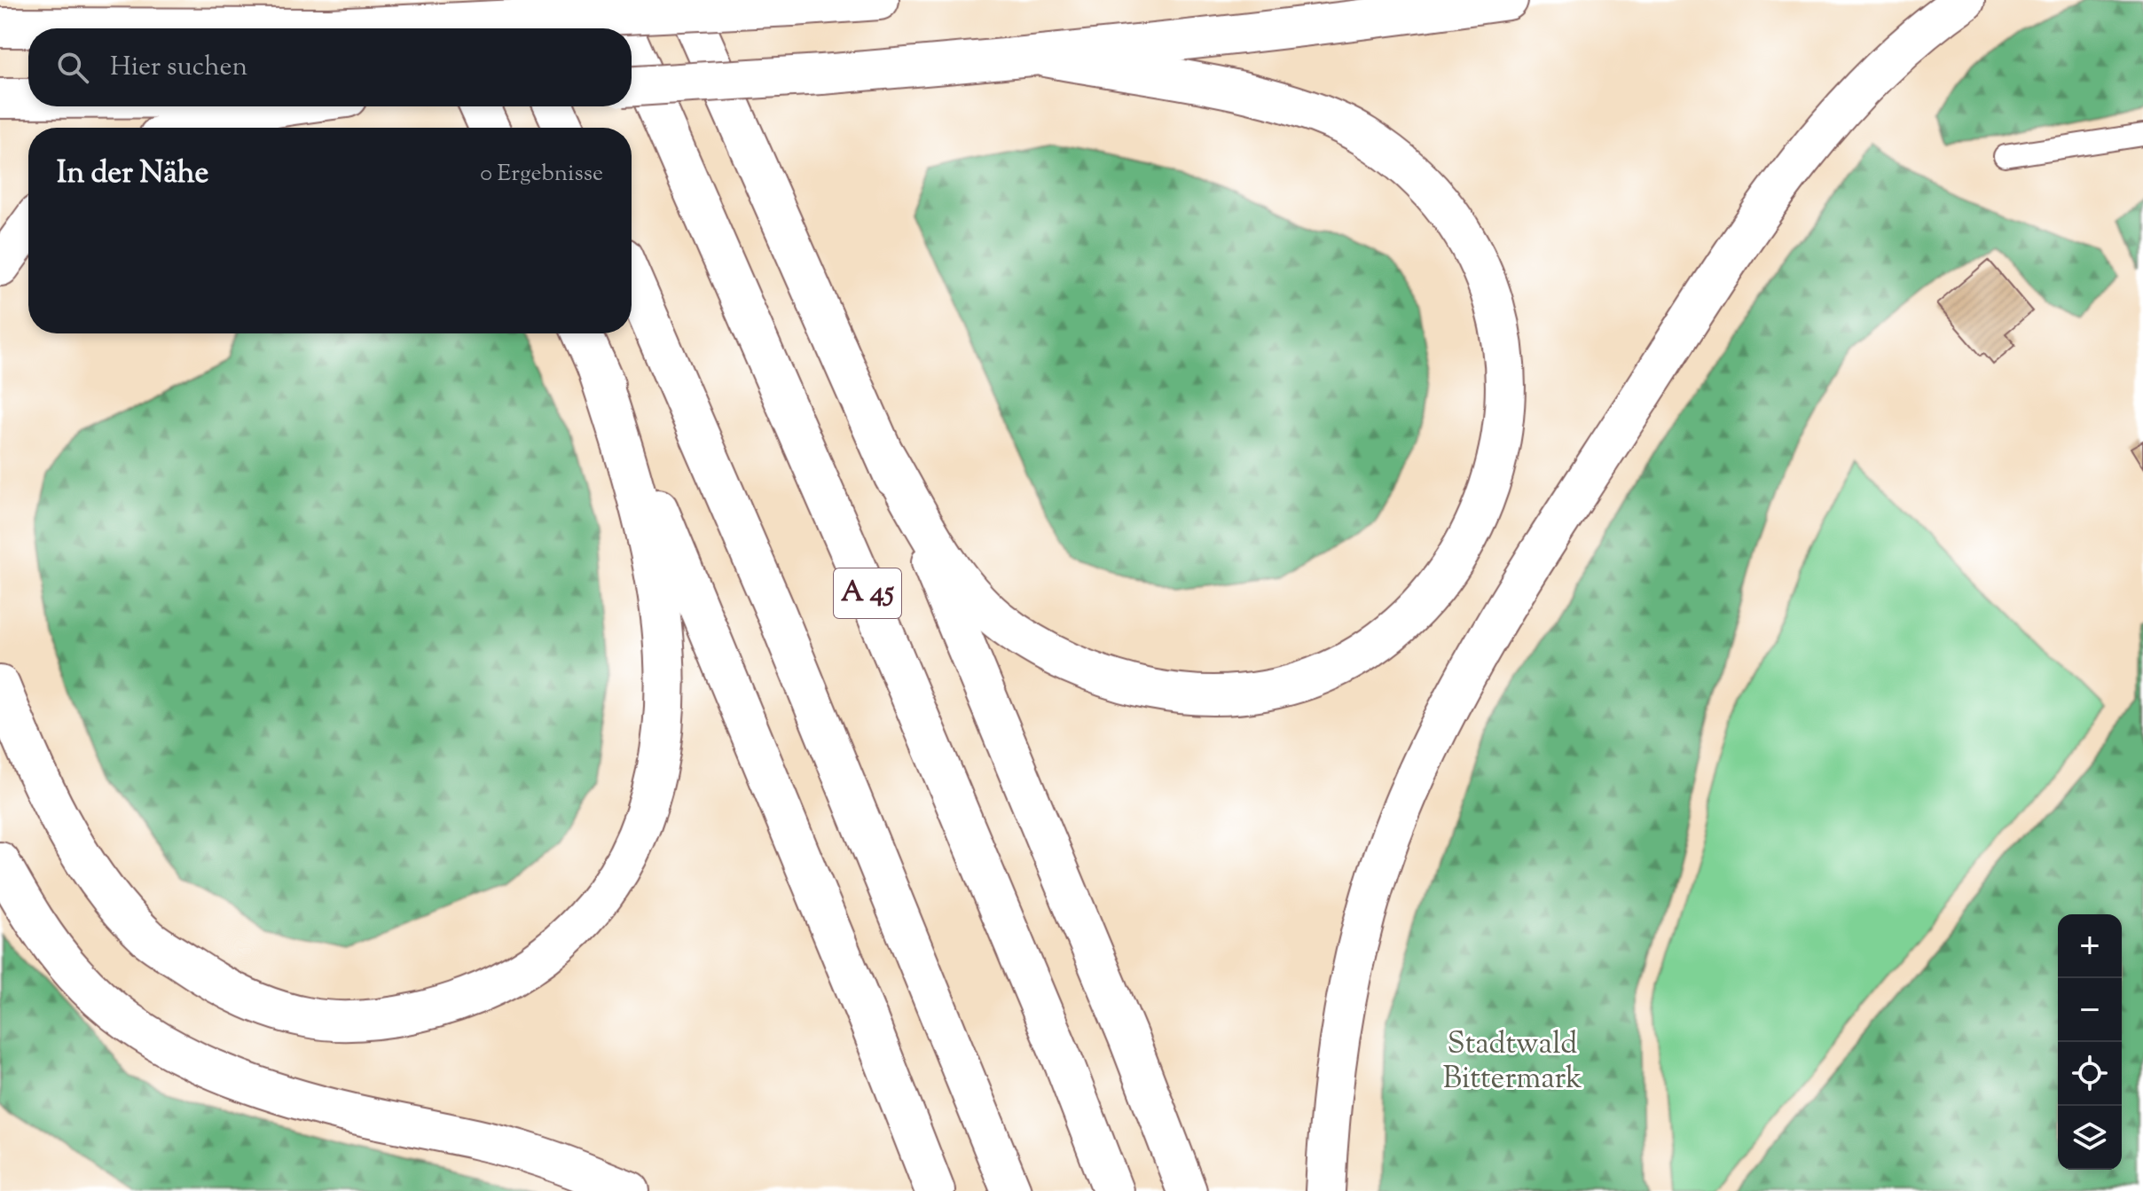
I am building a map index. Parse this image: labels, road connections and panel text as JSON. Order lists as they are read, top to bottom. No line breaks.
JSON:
{"streets":{"highway":["A 45"]},"parks":["Stadtwald Bittermark"],"page":{"search":"Hier suchen","heading":["In der Nähe","0 Ergebnisse"],"map_buttons":["+","−"]}}
